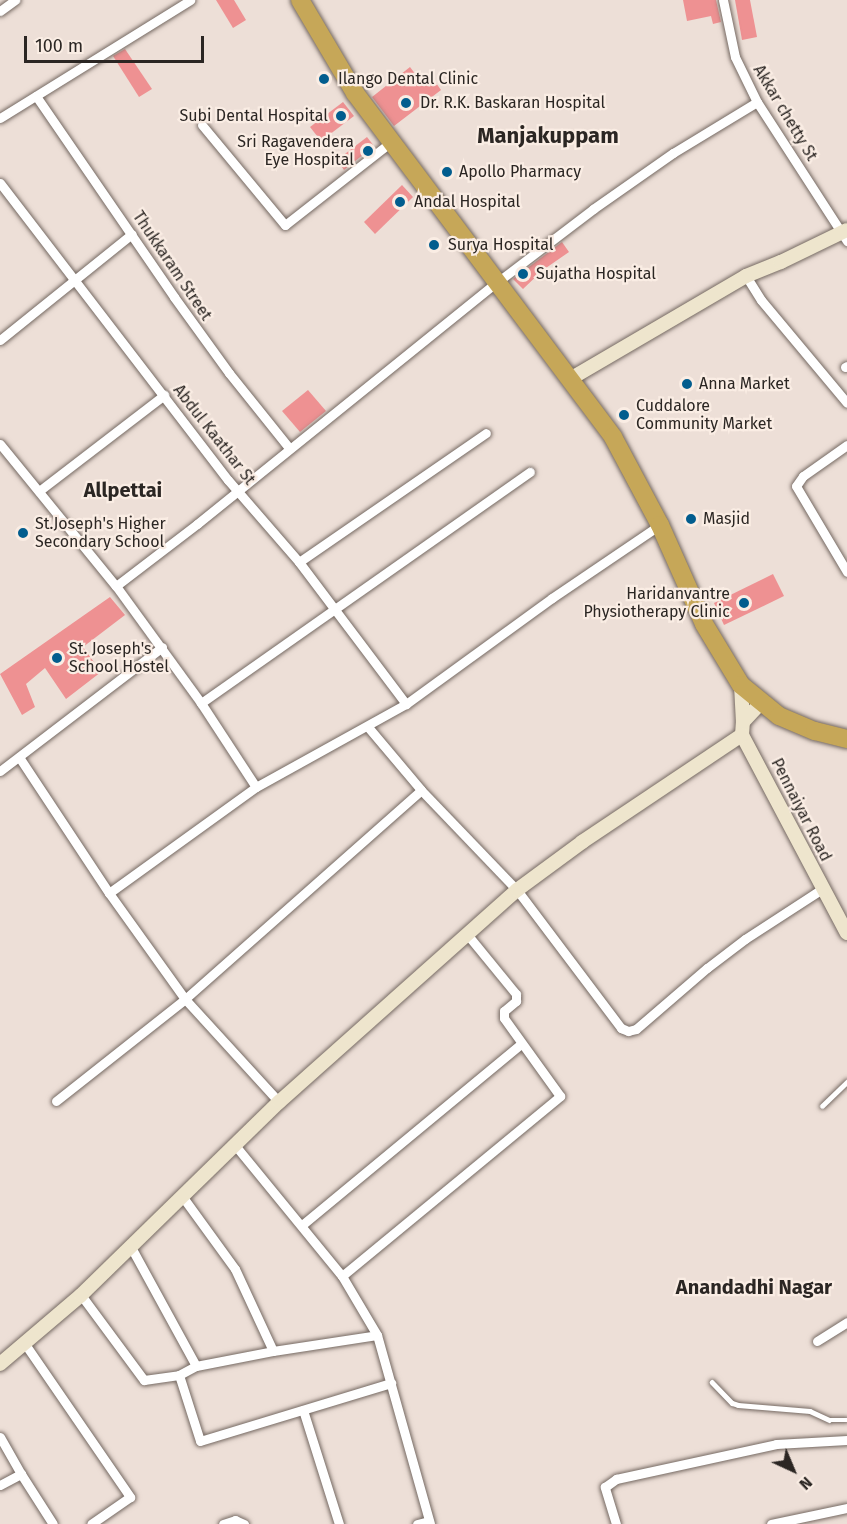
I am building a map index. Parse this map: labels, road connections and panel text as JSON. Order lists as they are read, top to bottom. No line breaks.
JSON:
{"streets":{"street":["Akkar chetty St","Thukkaram Street","Abdul Kaathar St","Pennaiyar Road"]},"districts":["Manjakuppam","Allpettai","Anandadhi Nagar"],"places":["Ilango Dental Clinic","Dr. R.K. Baskaran Hospital","Subi Dental Hospital","Sri Ragavendera Eye Hospital","Apollo Pharmacy","Andal Hospital","Surya Hospital","Sujatha Hospital","Anna Market","Cuddalore Community Market","Masjid","St.Joseph's Higher Secondary School","Haridanvantre Physiotherapy Clinic","St. Joseph's School Hostel"],"scale_bar":"100 m","north":"bottom right"}
